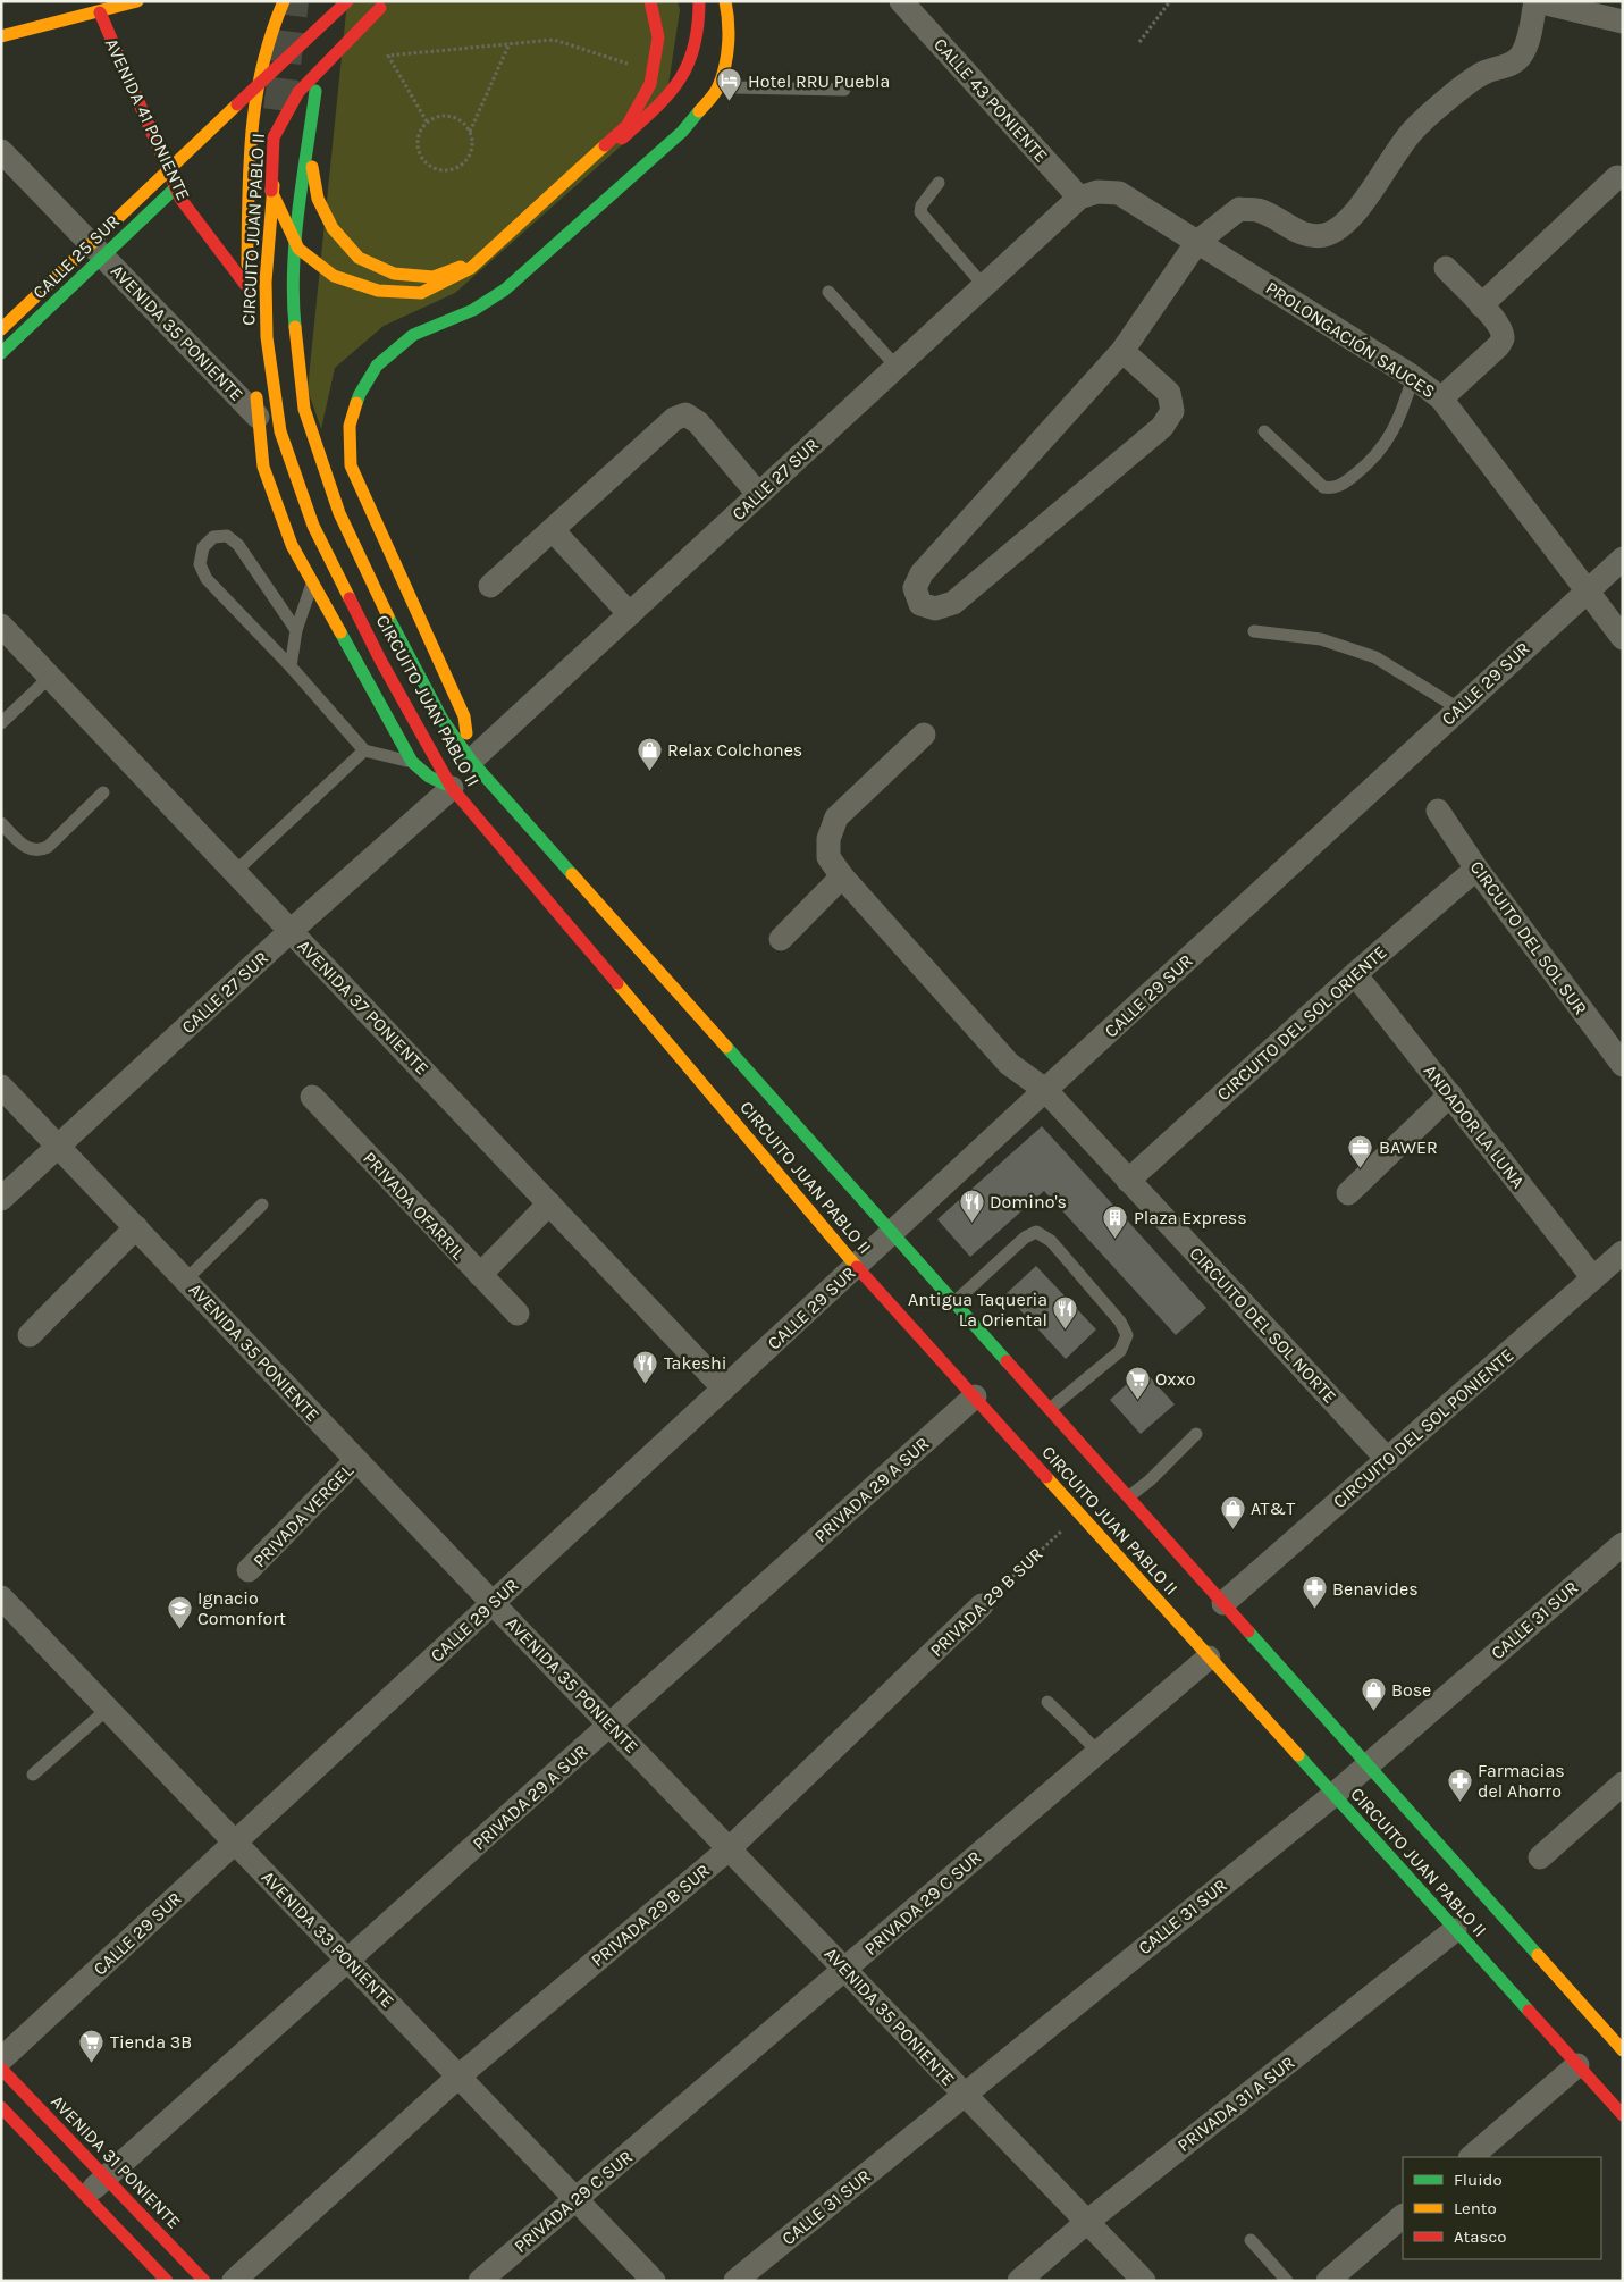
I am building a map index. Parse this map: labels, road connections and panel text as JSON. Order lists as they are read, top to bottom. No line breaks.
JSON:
{"streets":{"main road":["AVENIDA 41 PONIENTE","CIRCUITO JUAN PABLO II","CALLE 25 SUR","AVENIDA 31 PONIENTE"],"street":["CALLE 43 PONIENTE","AVENIDA 35 PONIENTE","PROLONGACIÓN SAUCES","CALLE 27 SUR","CALLE 29 SUR","CIRCUITO DEL SOL SUR","AVENIDA 37 PONIENTE","CIRCUITO DEL SOL ORIENTE","ANDADOR LA LUNA","PRIVADA OFARRIL","CIRCUITO DEL SOL NORTE","CIRCUITO DEL SOL PONIENTE","PRIVADA 29 A SUR","PRIVADA VERGEL","PRIVADA 29 B SUR","CALLE 31 SUR","PRIVADA 29 C SUR","AVENIDA 33 PONIENTE","PRIVADA 31 A SUR"]},"crossings":[["CALLE 43 PONIENTE","PROLONGACIÓN SAUCES"],["CALLE 43 PONIENTE","CALLE 27 SUR"],["AVENIDA 41 PONIENTE","CALLE 25 SUR"],["CIRCUITO JUAN PABLO II","CALLE 27 SUR"],["CIRCUITO JUAN PABLO II","CALLE 29 SUR"],["CIRCUITO JUAN PABLO II","CIRCUITO DEL SOL PONIENTE"],["CIRCUITO JUAN PABLO II","PRIVADA 29 A SUR"],["CIRCUITO JUAN PABLO II","CALLE 31 SUR"],["CIRCUITO JUAN PABLO II","PRIVADA 29 C SUR"],["CIRCUITO JUAN PABLO II","PRIVADA 31 A SUR"],["CALLE 25 SUR","AVENIDA 35 PONIENTE"],["AVENIDA 35 PONIENTE","CALLE 27 SUR"],["AVENIDA 35 PONIENTE","CALLE 29 SUR"],["AVENIDA 35 PONIENTE","PRIVADA 29 A SUR"],["AVENIDA 35 PONIENTE","PRIVADA VERGEL"],["AVENIDA 35 PONIENTE","PRIVADA 29 B SUR"],["AVENIDA 35 PONIENTE","CALLE 31 SUR"],["AVENIDA 35 PONIENTE","PRIVADA 29 C SUR"],["AVENIDA 35 PONIENTE","PRIVADA 31 A SUR"],["PROLONGACIÓN SAUCES","CALLE 27 SUR"],["PROLONGACIÓN SAUCES","CALLE 29 SUR"],["CALLE 27 SUR","AVENIDA 37 PONIENTE"],["CALLE 29 SUR","AVENIDA 37 PONIENTE"],["CALLE 29 SUR","CIRCUITO DEL SOL NORTE"],["CALLE 29 SUR","AVENIDA 33 PONIENTE"],["CIRCUITO DEL SOL SUR","CIRCUITO DEL SOL ORIENTE"],["CIRCUITO DEL SOL ORIENTE","ANDADOR LA LUNA"],["CIRCUITO DEL SOL ORIENTE","CIRCUITO DEL SOL NORTE"],["ANDADOR LA LUNA","CIRCUITO DEL SOL PONIENTE"],["CIRCUITO DEL SOL NORTE","CIRCUITO DEL SOL PONIENTE"],["PRIVADA 29 A SUR","AVENIDA 33 PONIENTE"],["PRIVADA 29 A SUR","AVENIDA 31 PONIENTE"],["PRIVADA 29 B SUR","AVENIDA 33 PONIENTE"],["PRIVADA 29 C SUR","AVENIDA 33 PONIENTE"]],"places":{"hotel":["Hotel RRU Puebla"],"shop":["Relax Colchones","AT&T","Bose"],"office":["BAWER"],"restaurant":["Domino's","Antigua Taqueria La Oriental","Takeshi"],"building":["Plaza Express"],"supermarket":["Oxxo","Tienda 3B"],"pharmacy":["Benavides","Farmacias del Ahorro"],"school or university":["Ignacio Comonfort"]},"legend":["Fluido","Lento","Atasco"]}
